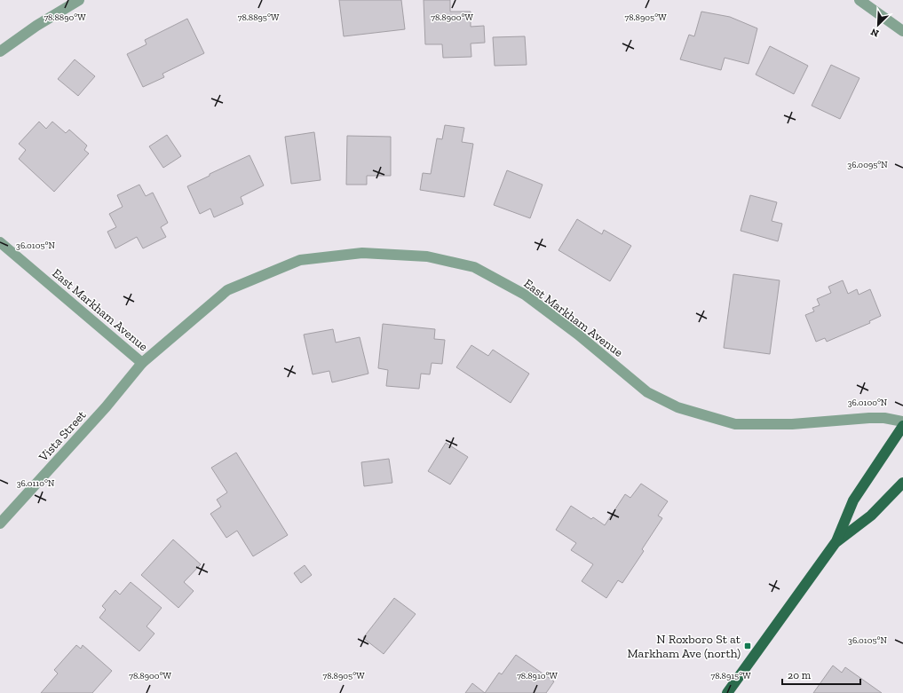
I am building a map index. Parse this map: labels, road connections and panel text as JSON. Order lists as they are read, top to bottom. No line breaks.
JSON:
{"streets":{"street":["East Markham Avenue","Vista Street"]},"crossings":[["East Markham Avenue","Vista Street"]],"places":{"transit":["N Roxboro St at Markham Ave (north)"]},"scale_bar":"20 m","north":"bottom left","coordinates":["78.8890°W","78.8895°W","78.8900°W","78.8905°W","36.0095°N","36.0105°N","36.0100°N","36.0110°N","78.8910°W","78.8915°W"]}
